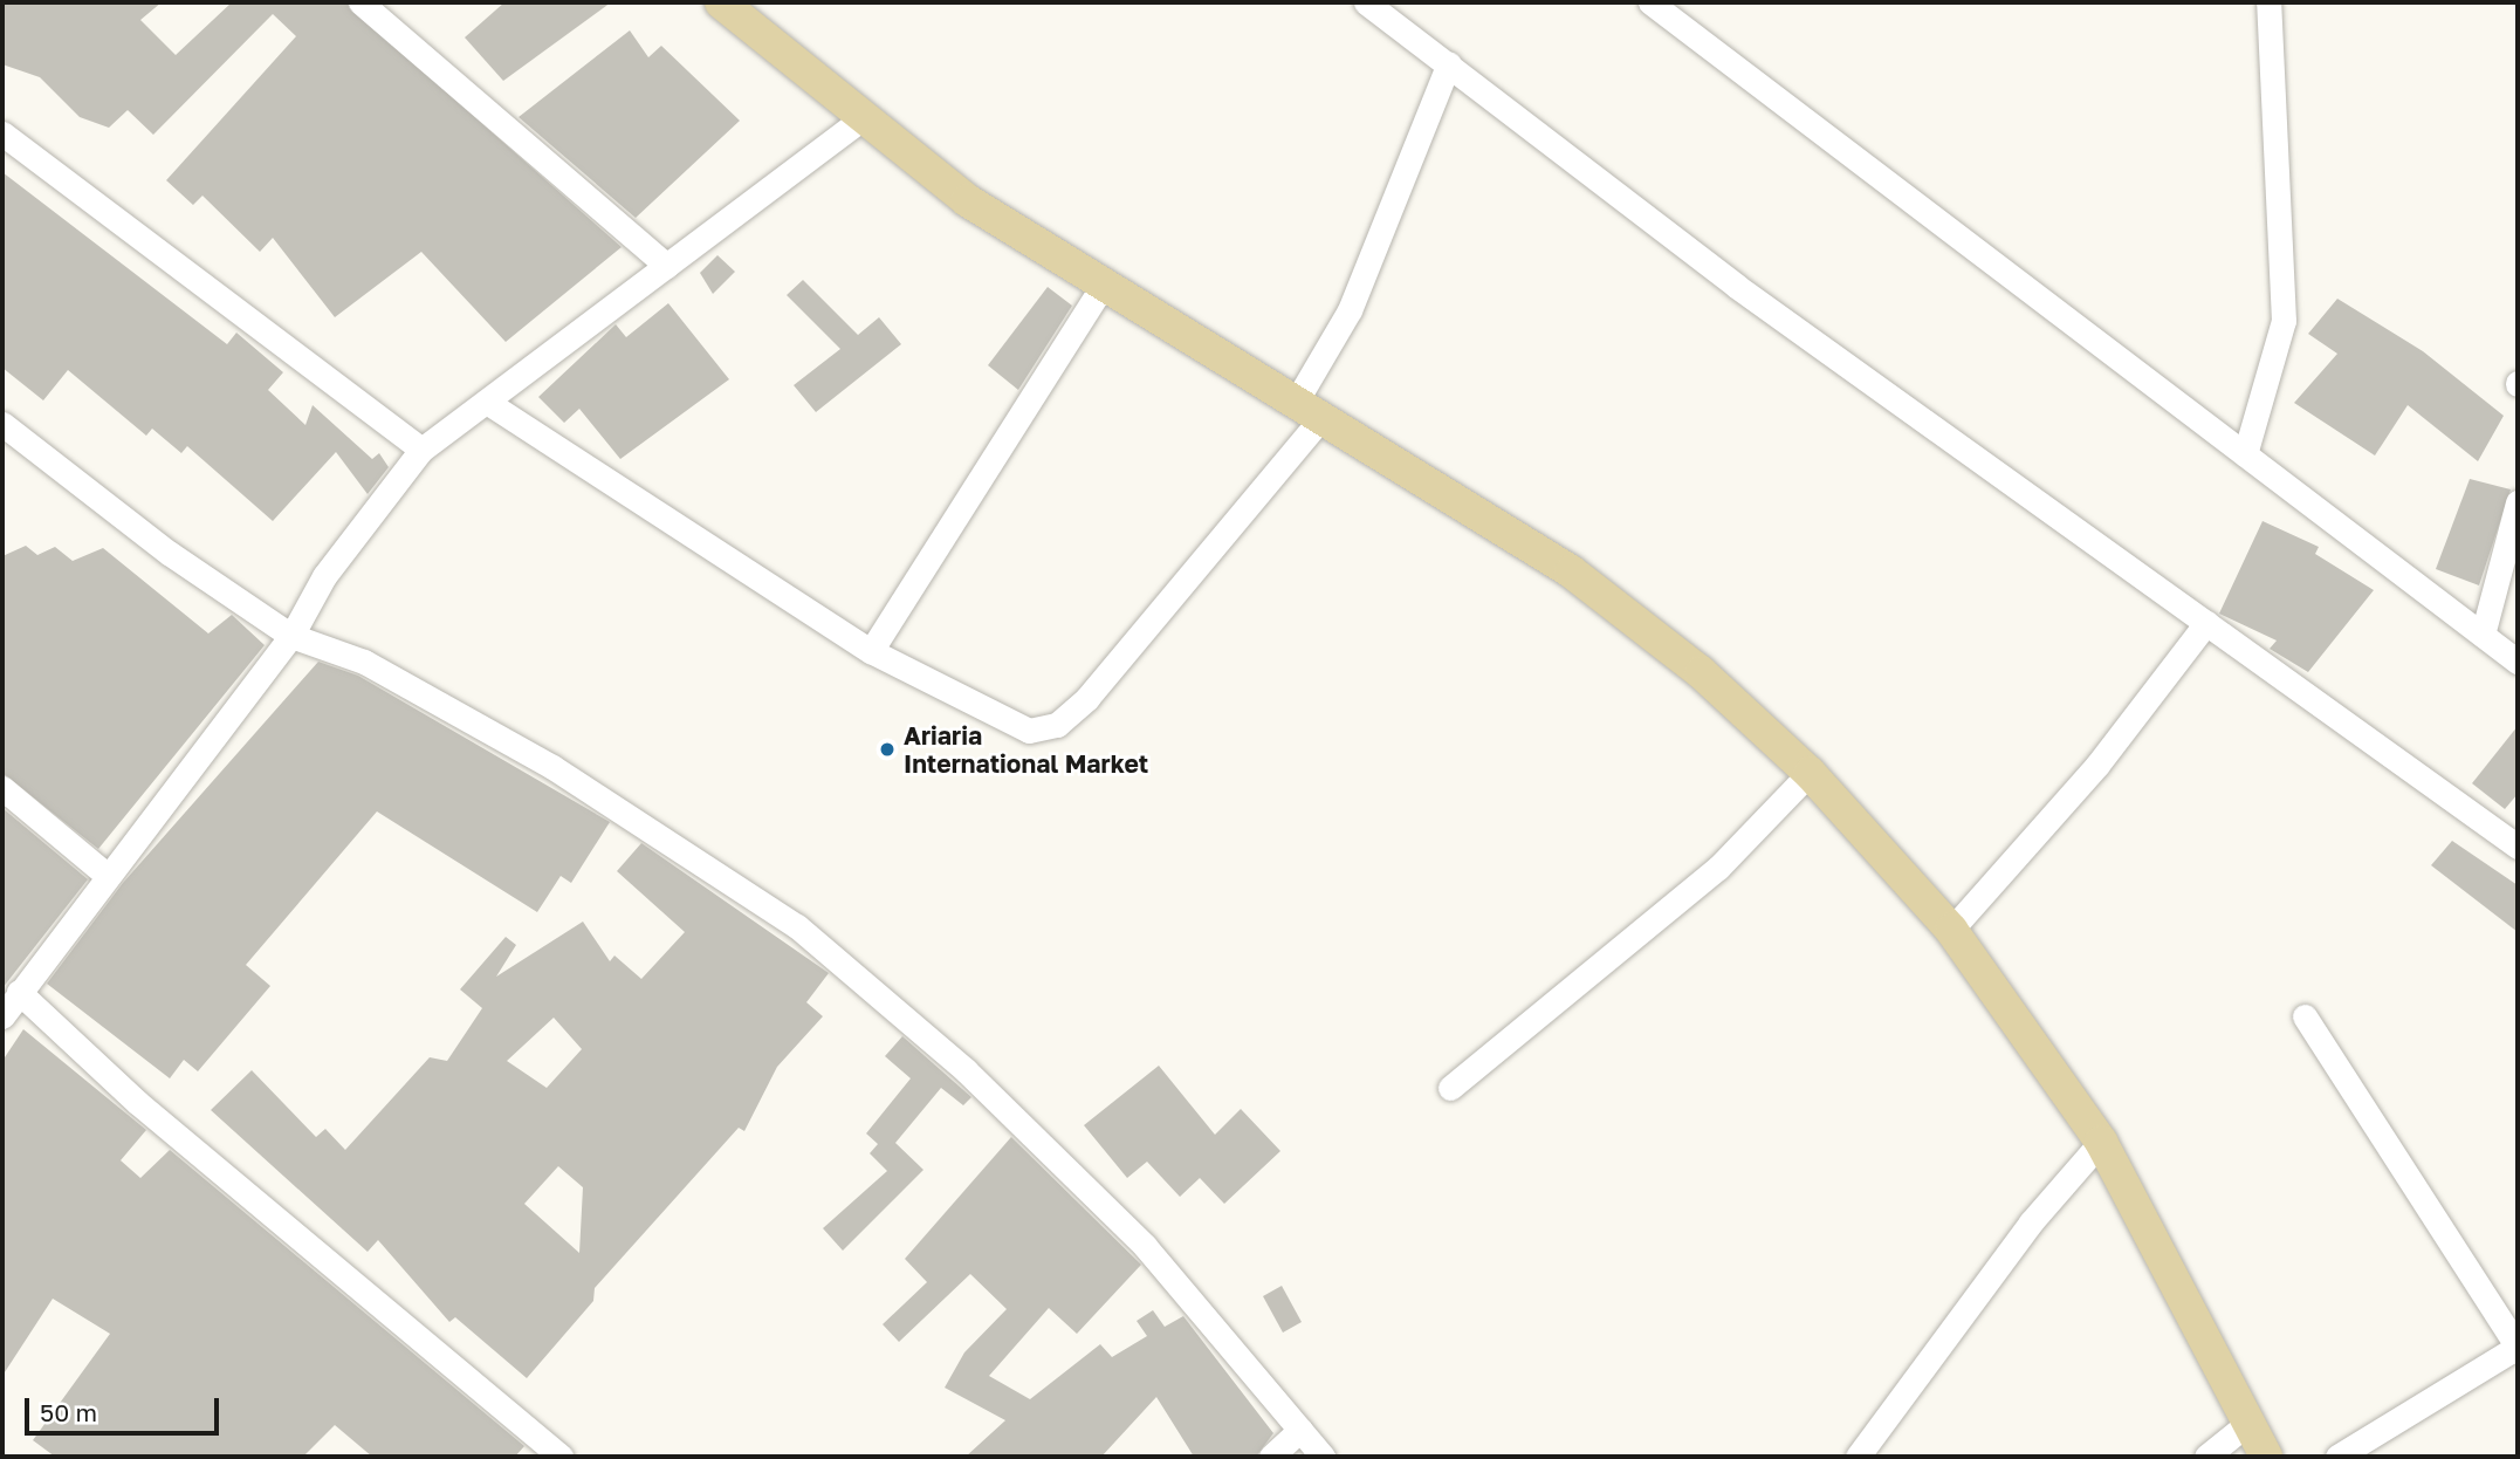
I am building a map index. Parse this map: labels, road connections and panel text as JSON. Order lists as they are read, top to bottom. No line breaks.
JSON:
{"places":["Ariaria International Market"],"scale_bar":"50 m"}
